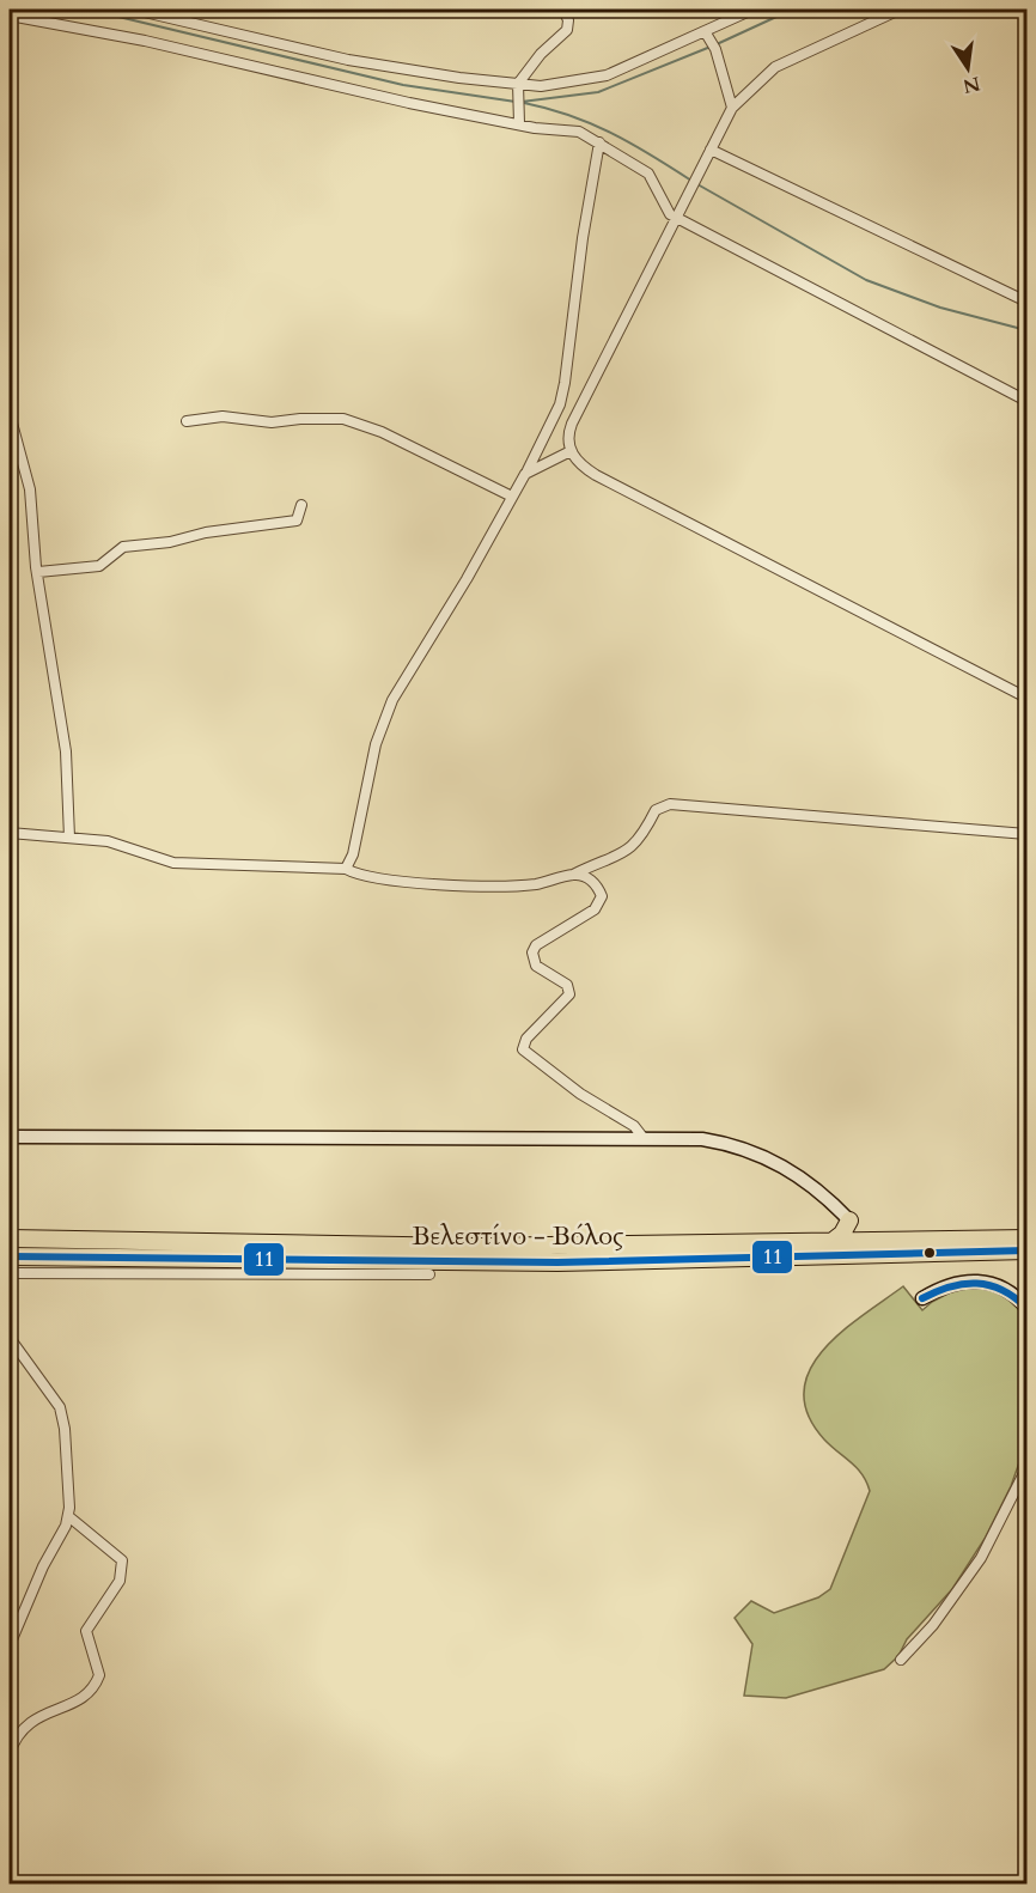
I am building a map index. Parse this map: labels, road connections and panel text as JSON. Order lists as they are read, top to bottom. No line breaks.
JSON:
{"streets":{"highway":["Βελεστίνο - Βόλος"]},"lines":["transit line 11"],"north":"bottom"}
